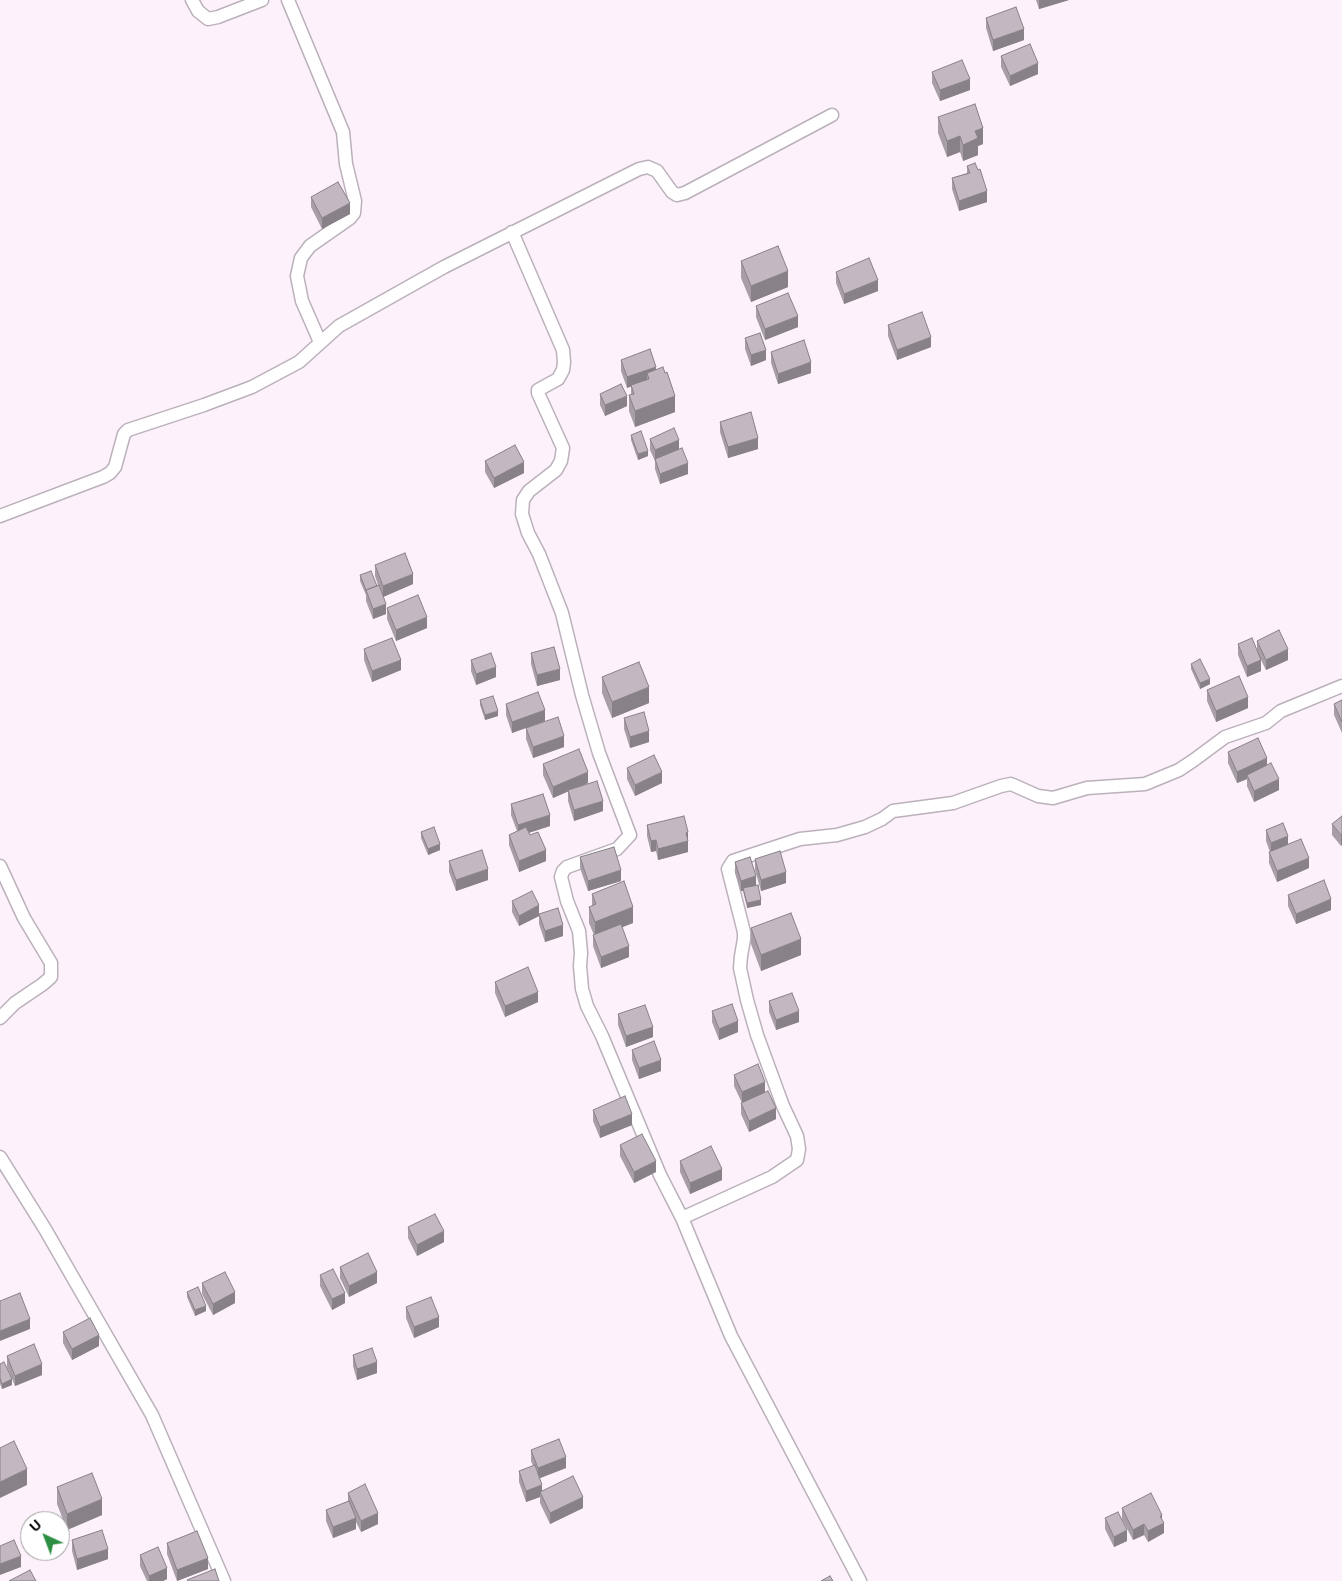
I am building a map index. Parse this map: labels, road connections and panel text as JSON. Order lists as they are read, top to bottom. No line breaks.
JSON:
{"north":"top left"}
